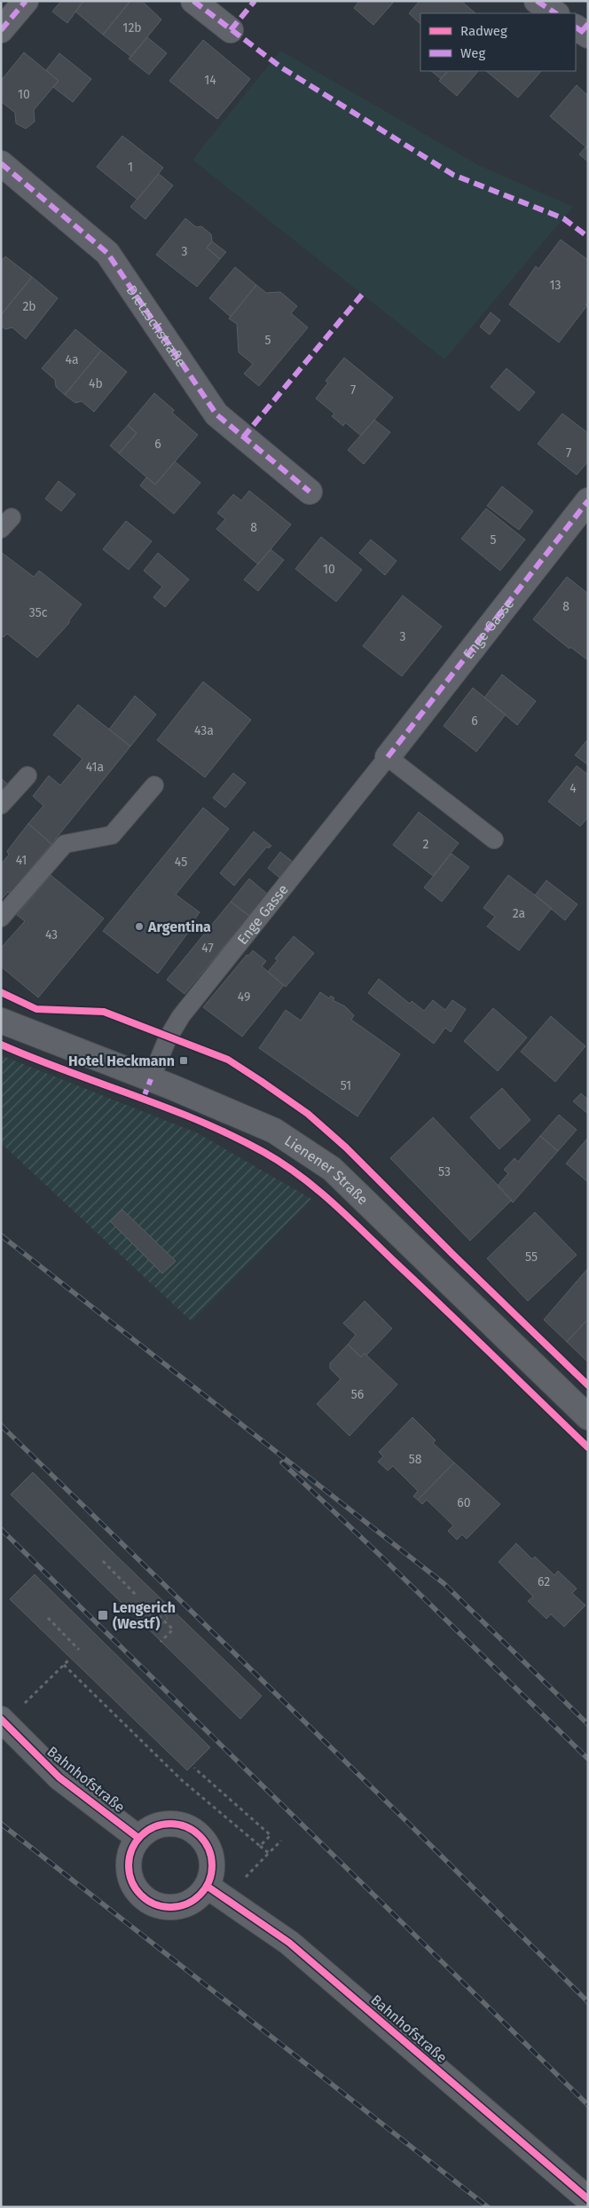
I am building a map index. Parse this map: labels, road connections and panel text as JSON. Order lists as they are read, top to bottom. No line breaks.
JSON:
{"streets":{"street":["Dietzschstraße","Enge Gasse","Lienener Straße","Bahnhofstraße"]},"crossings":[["Enge Gasse","Lienener Straße"]],"places":{"other":["Argentina"],"transit":["Hotel Heckmann","Lengerich (Westf)"]},"house_numbers":["12b","14","10","1","3","13","2b","5","4a","4b","7","6","7","8","5","10","8","35c","3","6","43a","41a","4","2","41","45","2a","43","47","49","51","53","55","56","58","60","62"],"legend":["Radweg","Weg"]}
